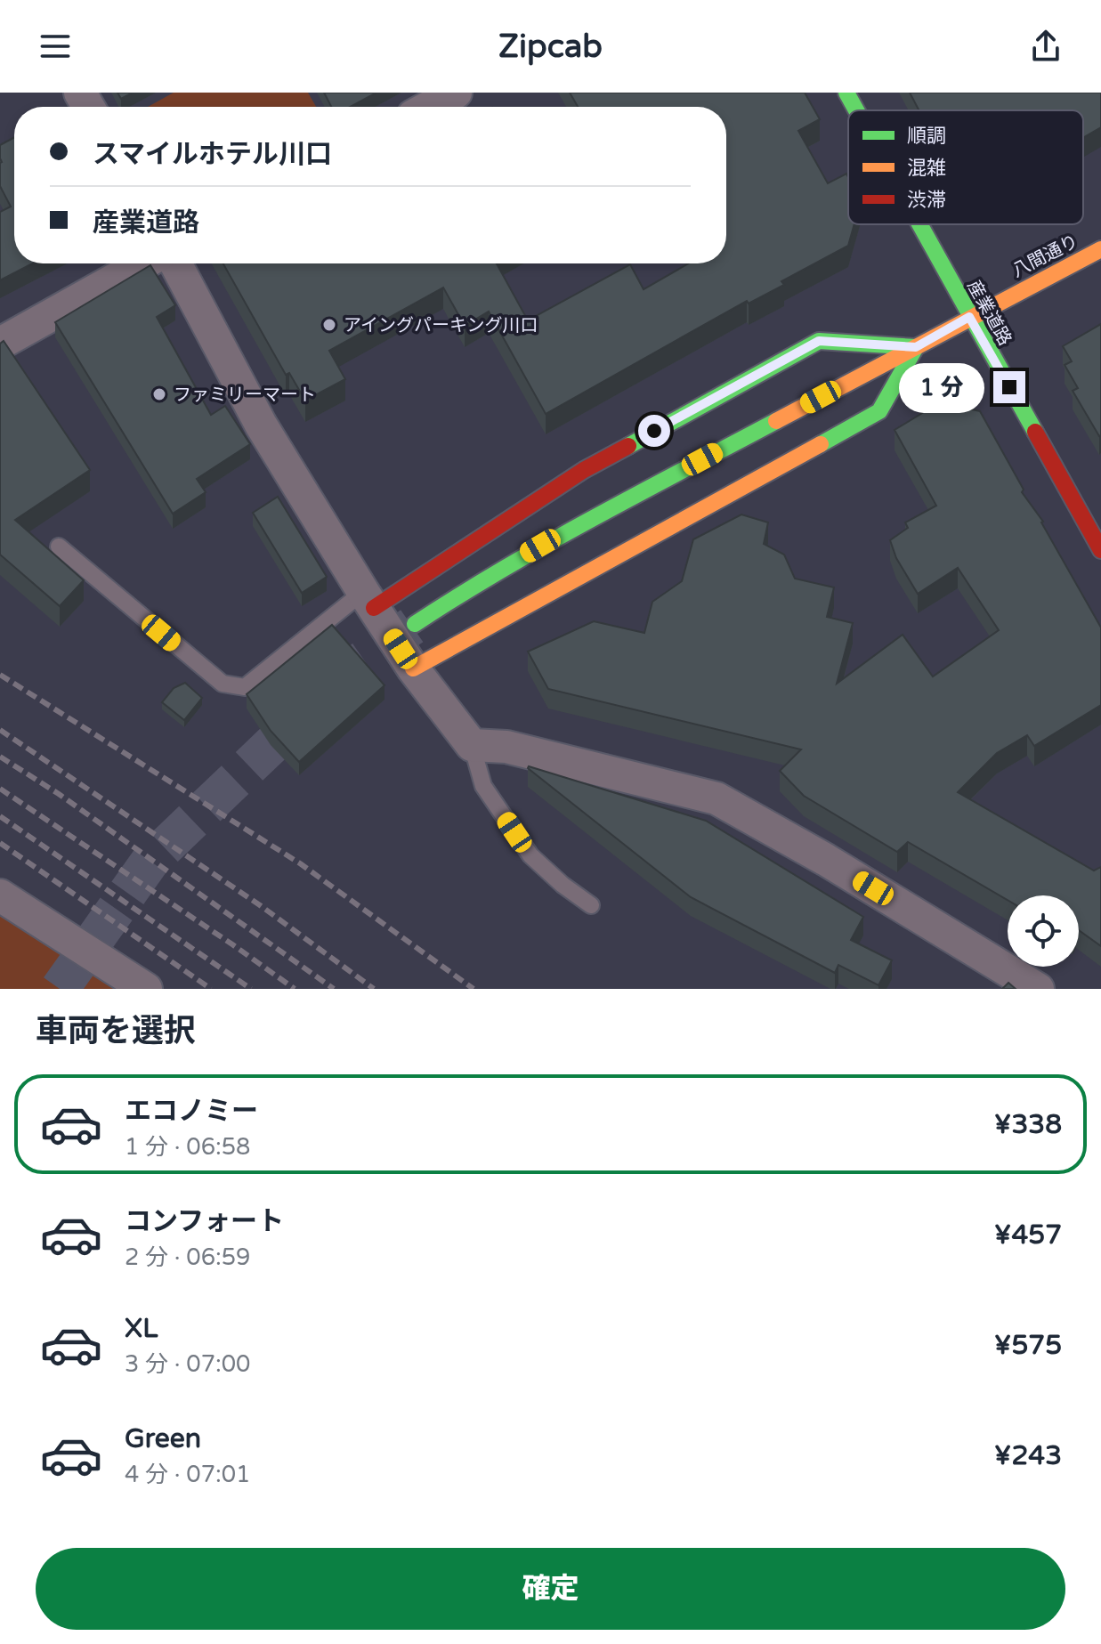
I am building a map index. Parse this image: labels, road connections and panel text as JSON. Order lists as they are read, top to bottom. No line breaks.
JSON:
{"streets":{"street":["八間通り","産業道路"]},"crossings":[["八間通り","産業道路"]],"places":["アイングパーキング川口","ファミリーマート"],"legend":["順調","混雑","渋滞"],"page":{"header":"Zipcab","banner":["スマイルホテル川口","産業道路"],"bubble":"1 分","heading":"車両を選択","list":[{"name":"エコノミー","note":"1 分 · 06:58","value":"¥338"},{"name":"コンフォート","note":"2 分 · 06:59","value":"¥457"},{"name":"XL","note":"3 分 · 07:00","value":"¥575"},{"name":"Green","note":"4 分 · 07:01","value":"¥243"}],"buttons":"確定"}}
